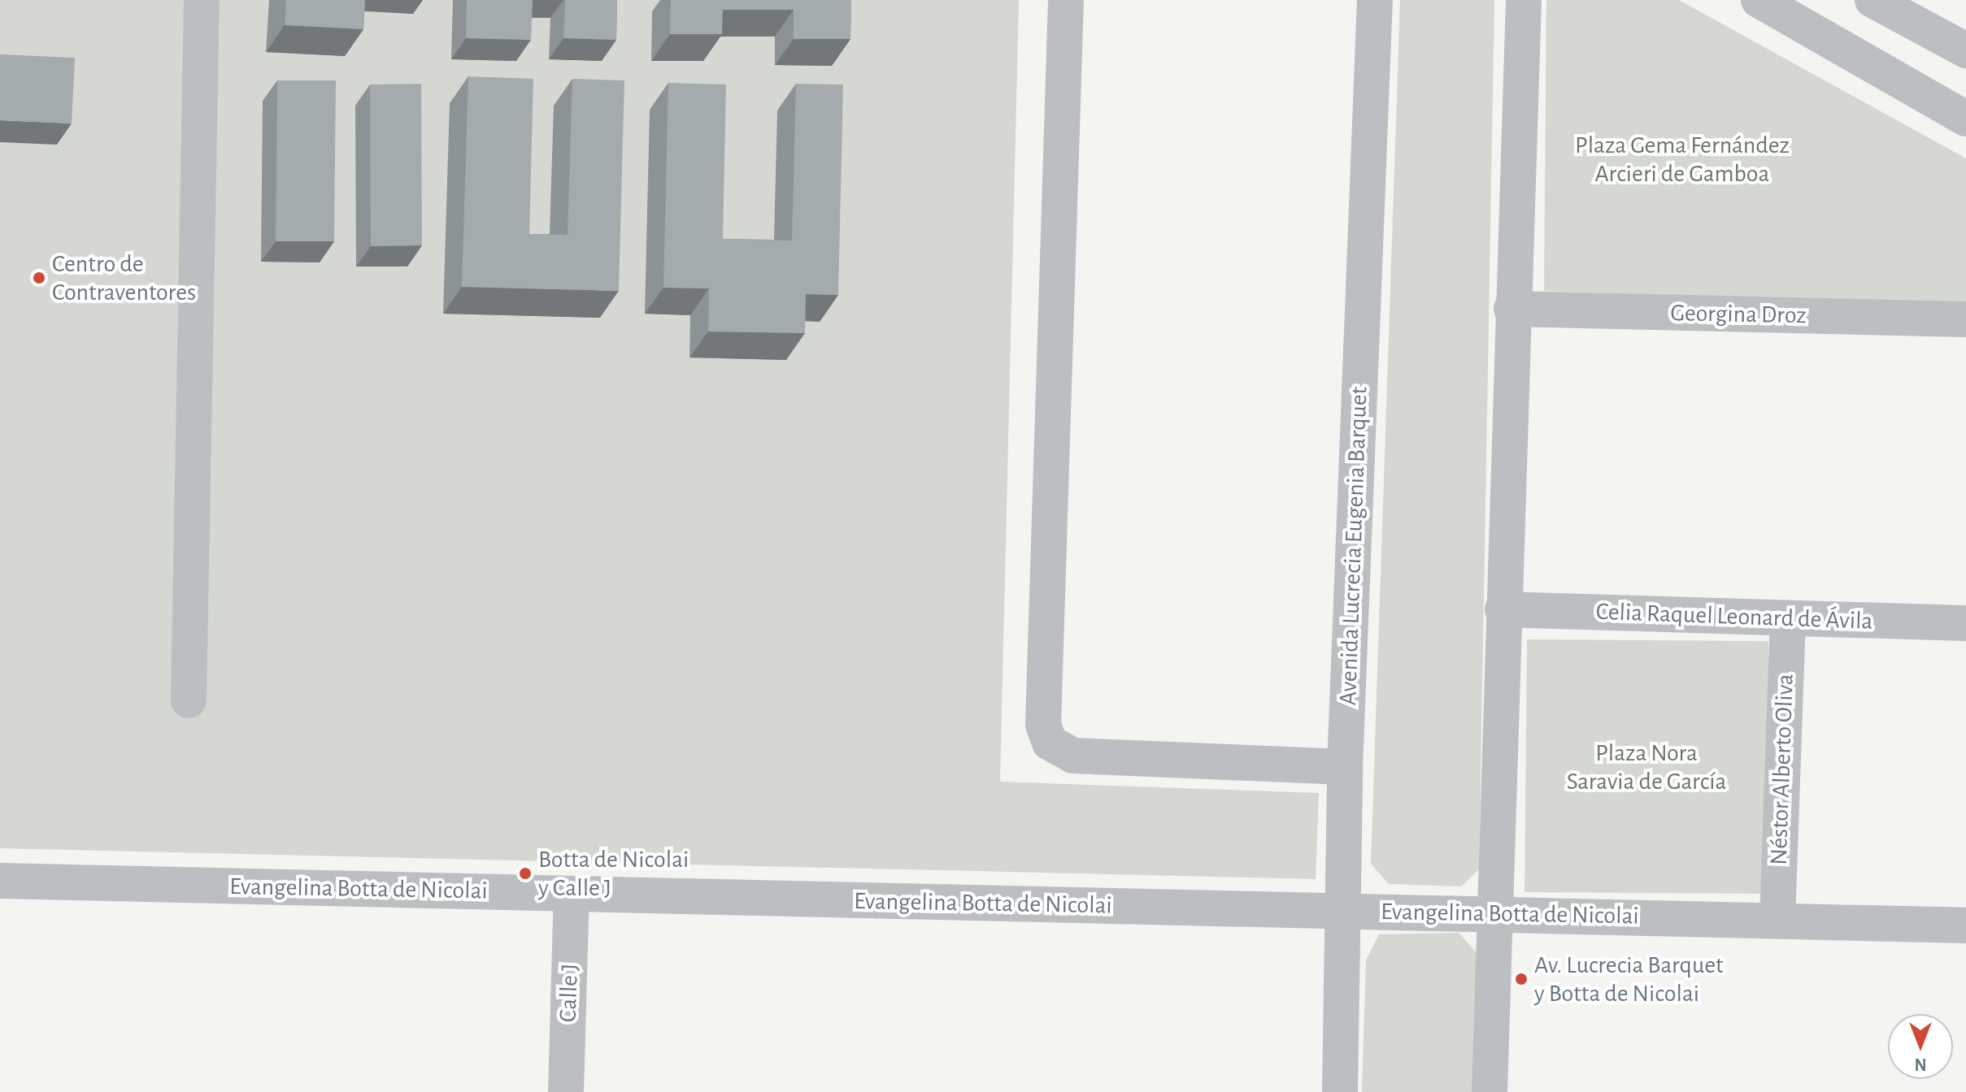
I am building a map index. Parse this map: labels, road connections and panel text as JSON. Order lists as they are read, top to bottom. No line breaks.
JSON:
{"streets":{"street":["Georgina Droz","Avenida Lucrecia Eugenia Barquet","Celia Raquel Leonard de Ávila","Néstor Alberto Oliva","Evangelina Botta de Nicolai","Calle J"]},"crossings":[["Avenida Lucrecia Eugenia Barquet","Evangelina Botta de Nicolai"],["Celia Raquel Leonard de Ávila","Néstor Alberto Oliva"],["Néstor Alberto Oliva","Evangelina Botta de Nicolai"],["Evangelina Botta de Nicolai","Calle J"]],"parks":["Plaza Gema Fernández Arcieri de Gamboa","Plaza Nora Saravia de García"],"places":["Centro de Contraventores","Botta de Nicolai y Calle J","Av. Lucrecia Barquet y Botta de Nicolai"],"north":"bottom"}
